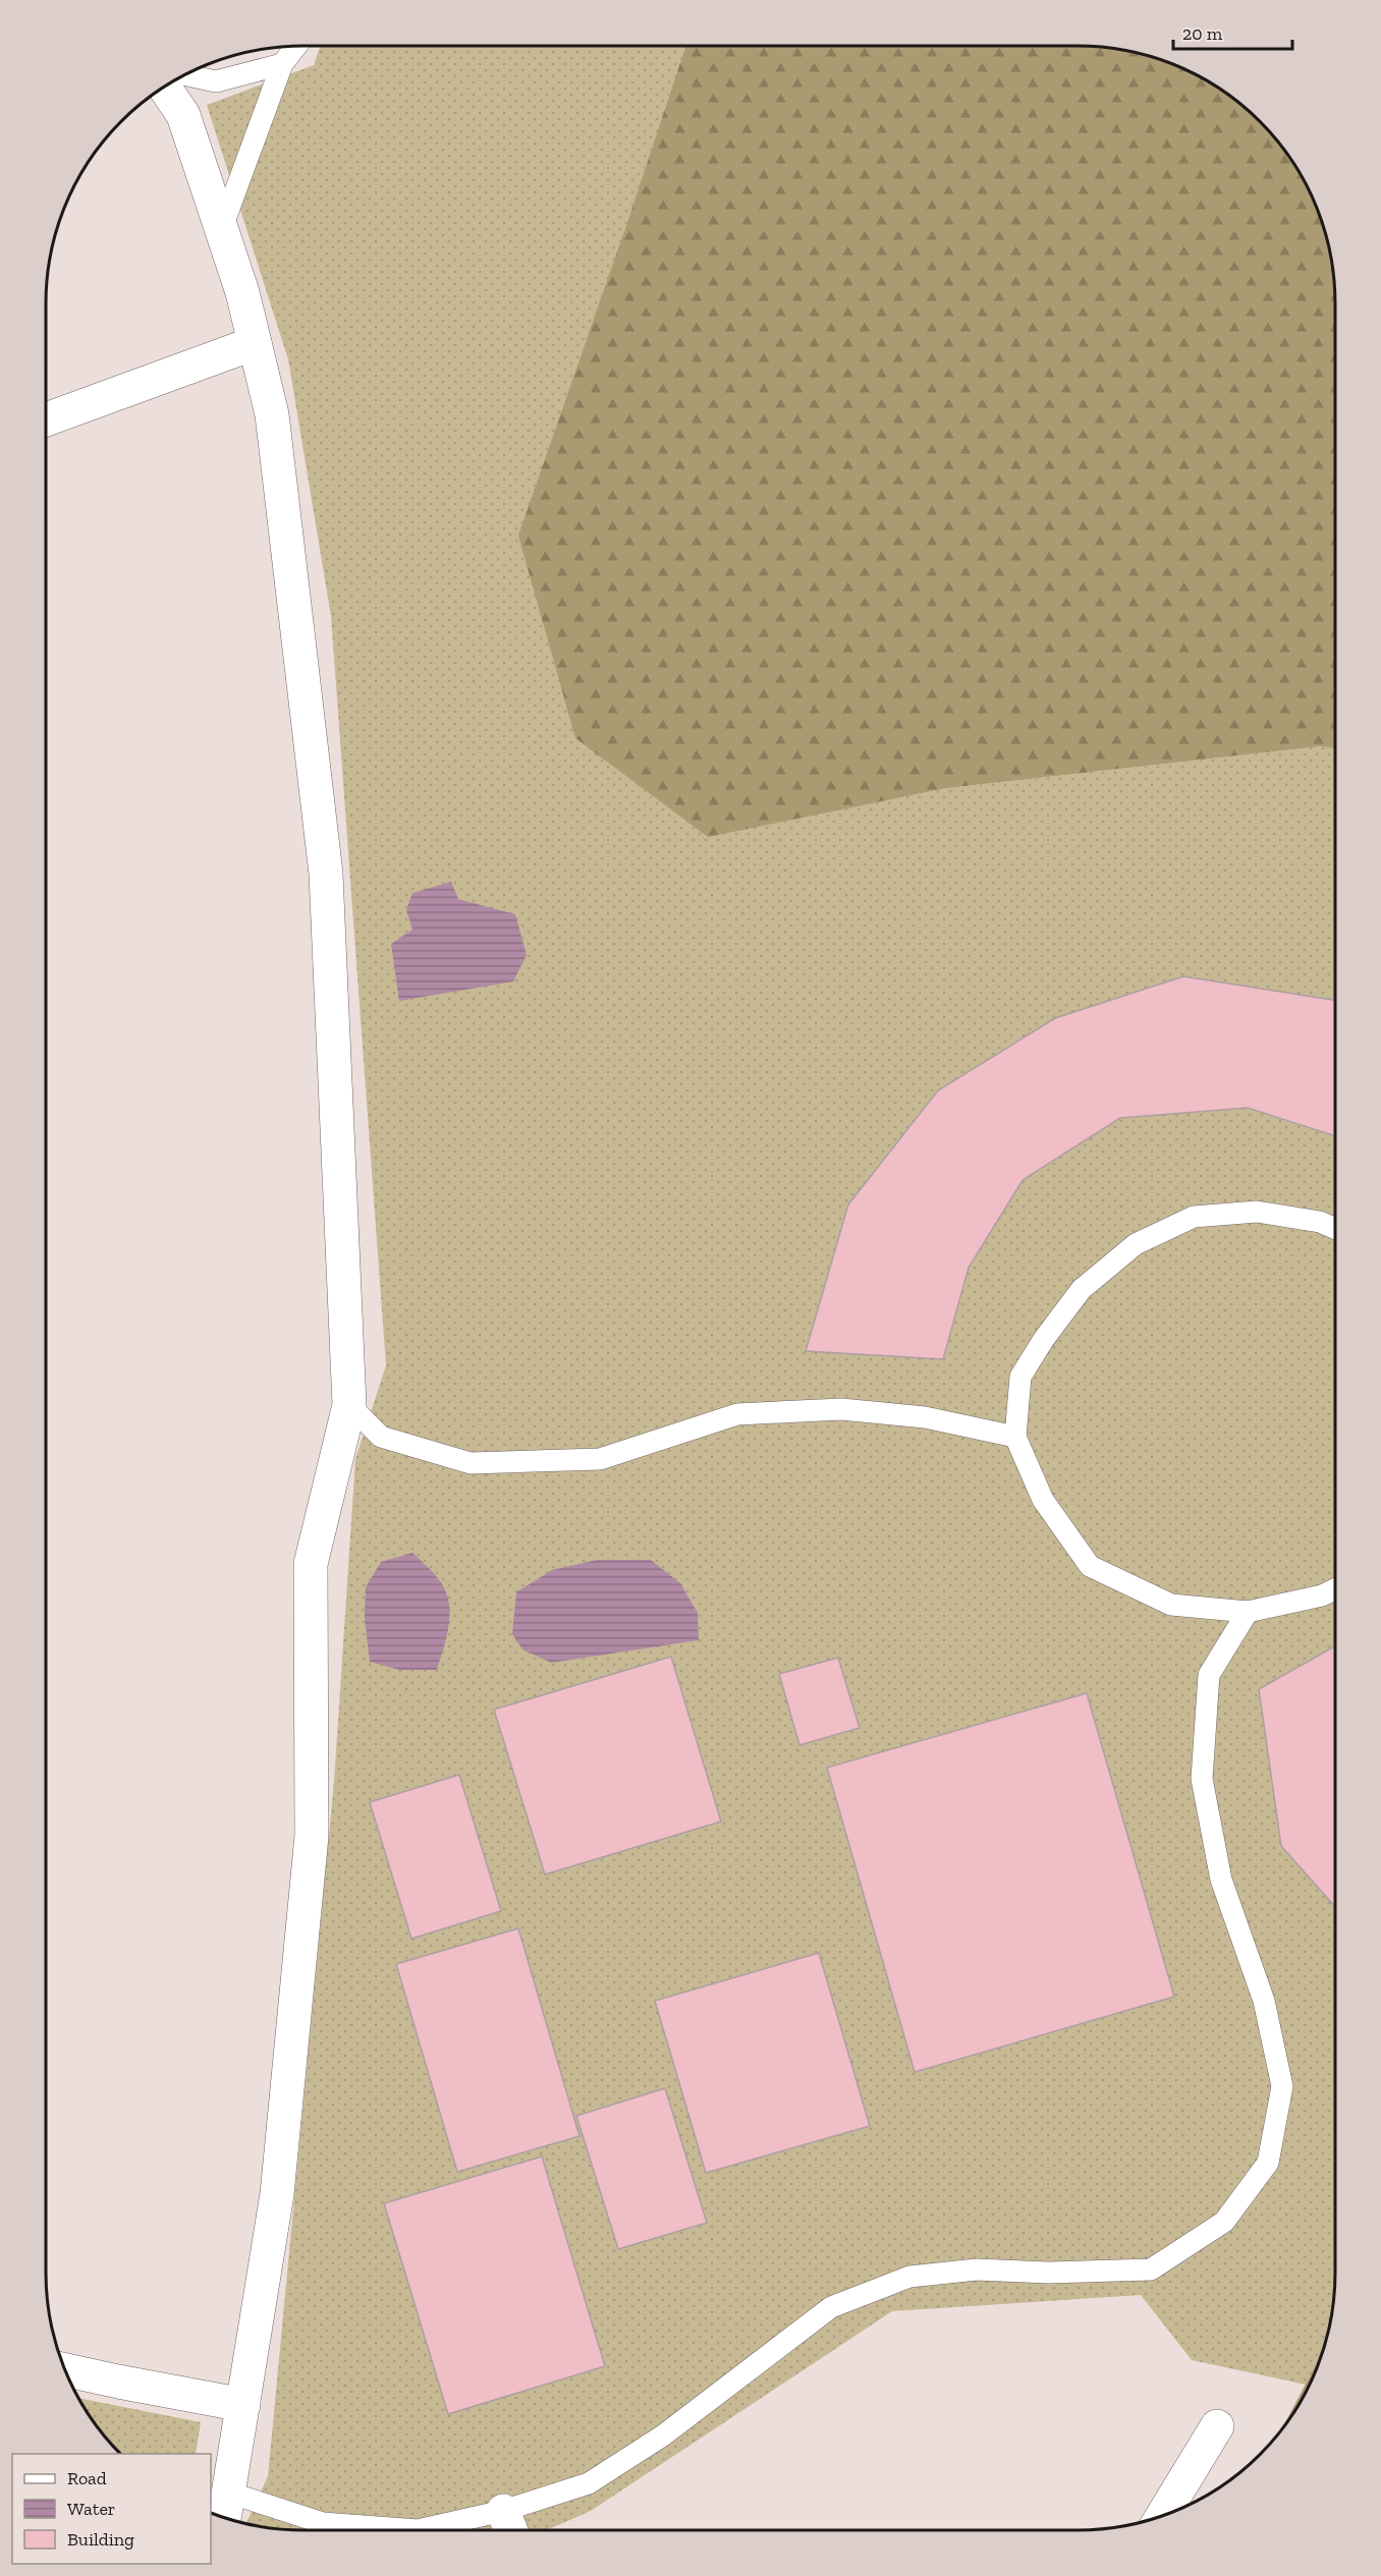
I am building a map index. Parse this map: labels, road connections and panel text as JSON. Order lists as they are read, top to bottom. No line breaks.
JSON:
{"legend":["Road","Water","Building"],"scale_bar":"20 m"}
